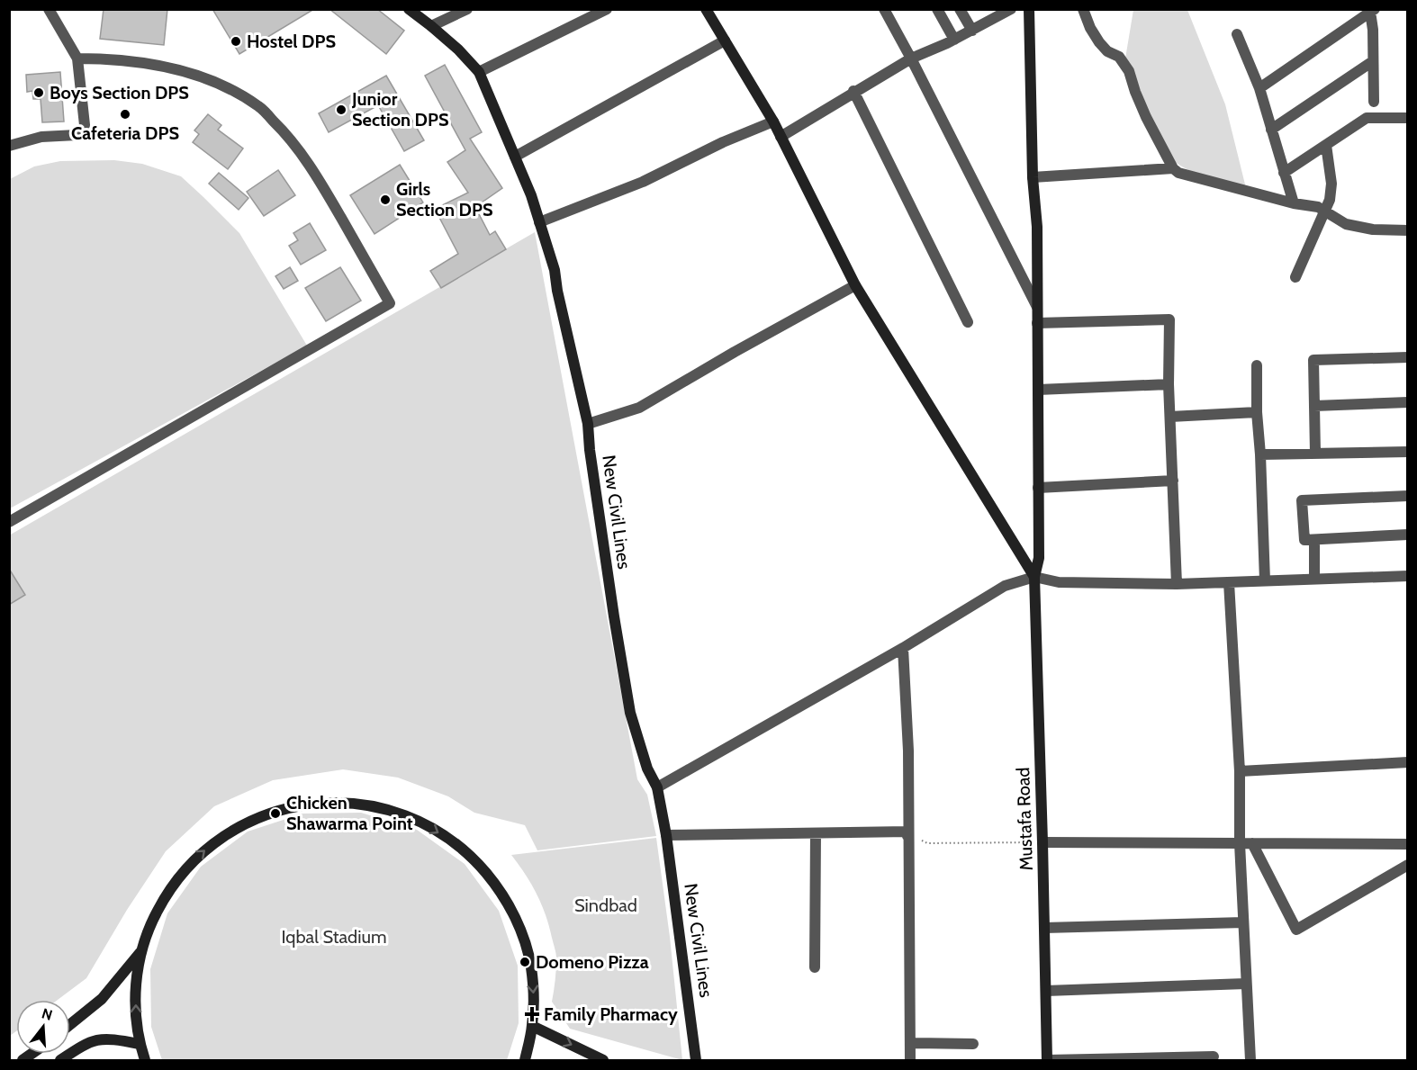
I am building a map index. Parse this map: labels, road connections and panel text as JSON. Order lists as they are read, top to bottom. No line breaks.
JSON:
{"streets":{"street":["New Civil Lines","Mustafa Road"]},"parks":["Sindbad","Iqbal Stadium"],"places":{"other":["Hostel DPS","Boys Section DPS","Junior Section DPS","Cafeteria DPS","Girls Section DPS","Chicken Shawarma Point","Domeno Pizza"],"health":["Family Pharmacy"]},"north":"top"}
